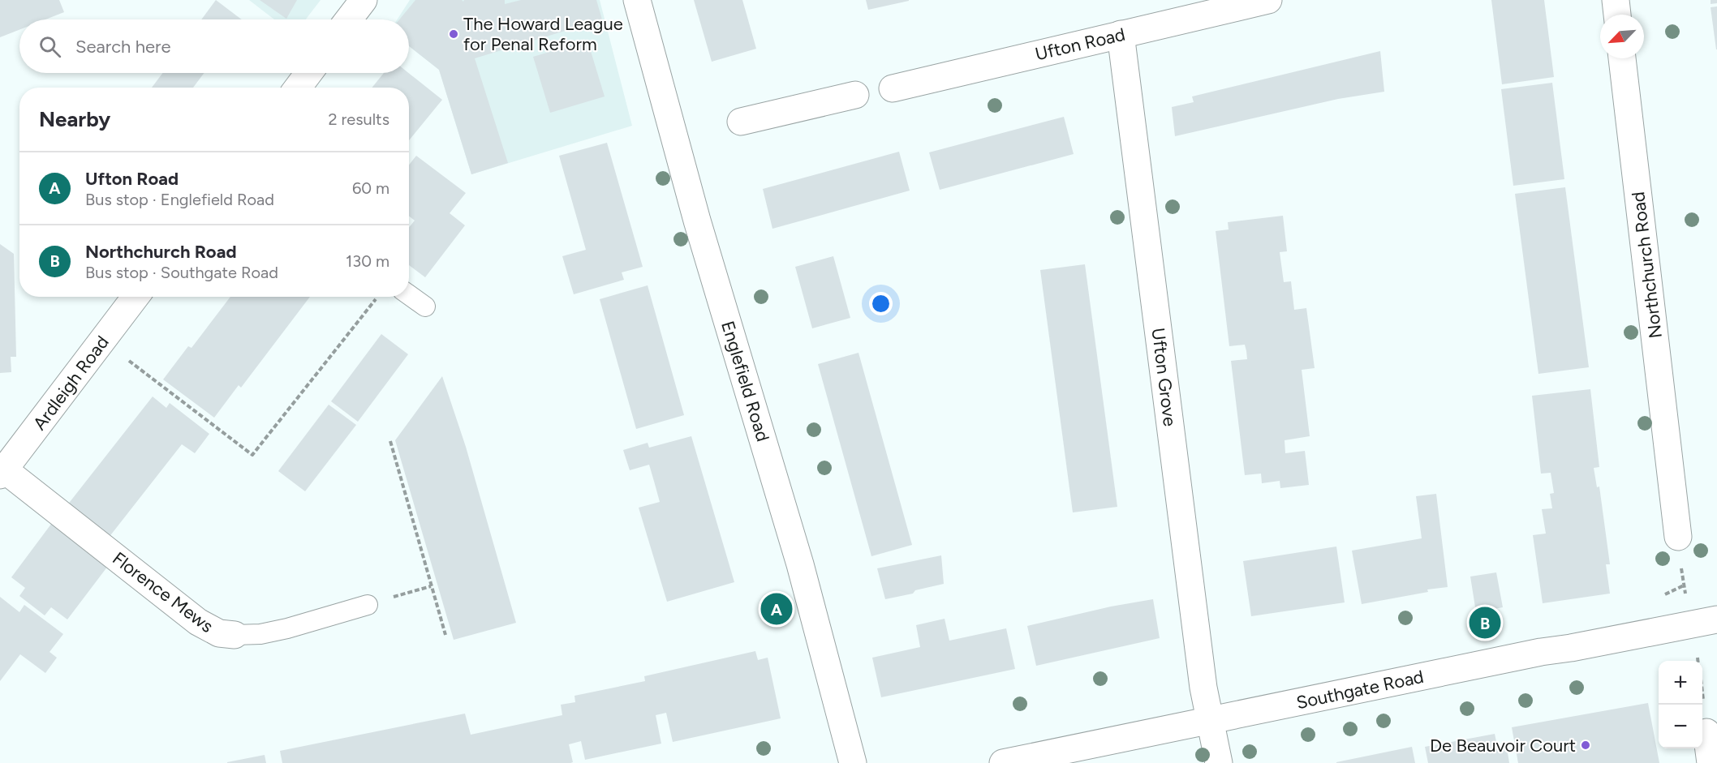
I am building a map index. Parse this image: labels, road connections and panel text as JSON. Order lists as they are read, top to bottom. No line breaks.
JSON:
{"streets":{"street":["Ufton Road","Northchurch Road","Ufton Grove","Englefield Road","Ardleigh Road","Florence Mews","Southgate Road"]},"crossings":[["Ufton Road","Ufton Grove"],["Ufton Grove","Southgate Road"],["Ardleigh Road","Florence Mews"]],"places":["The Howard League for Penal Reform","De Beauvoir Court"],"north":"bottom left","page":{"search":"Search here","heading":["Nearby","2 results"],"list":[{"mark":"A","name":"Ufton Road","note":"Bus stop · Englefield Road","value":"60 m"},{"mark":"B","name":"Northchurch Road","note":"Bus stop · Southgate Road","value":"130 m"}],"pins":["A","B"],"map_buttons":["+","−"]}}
